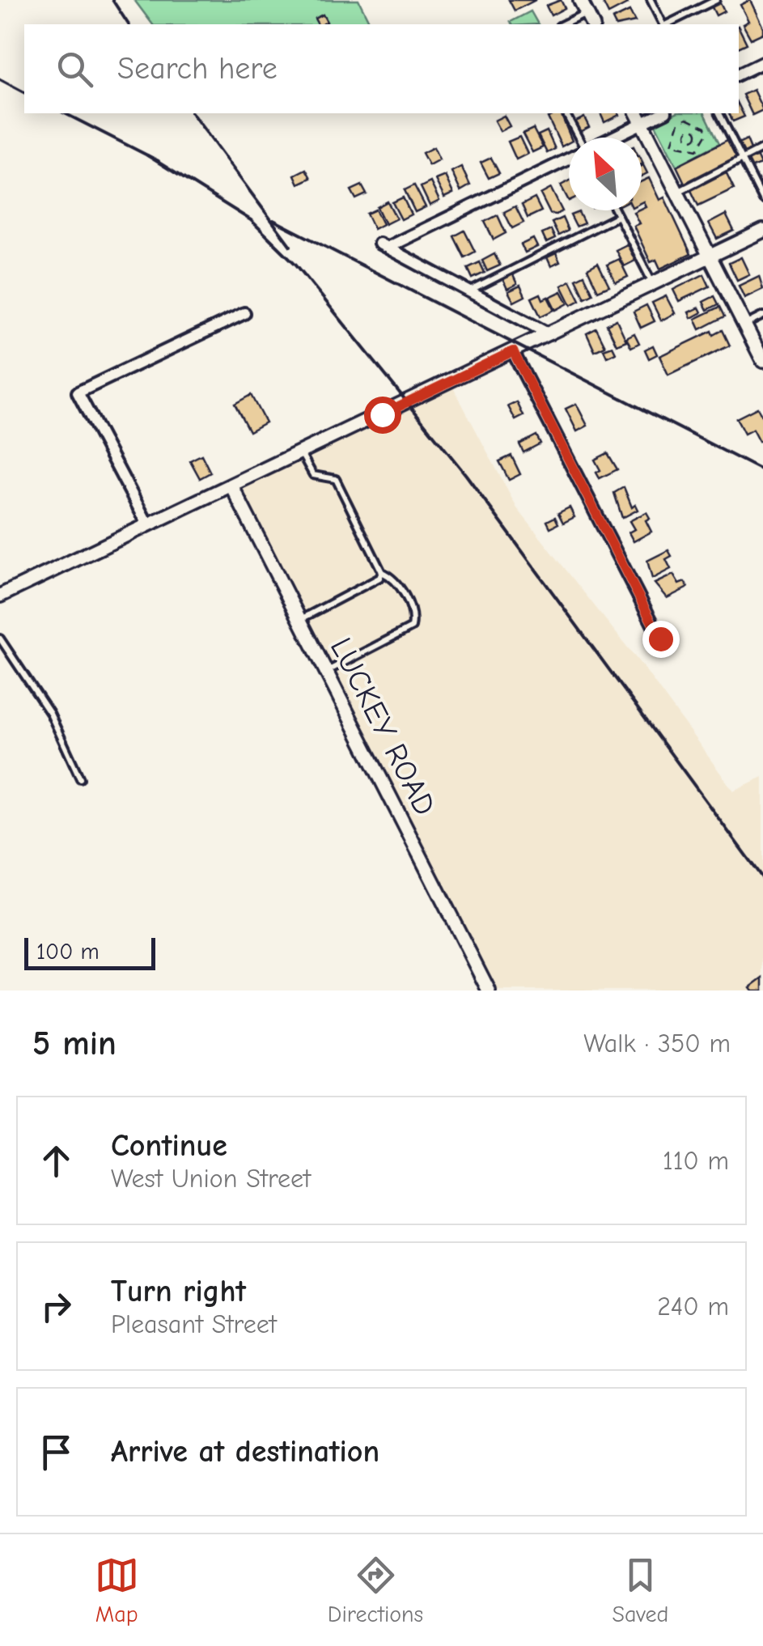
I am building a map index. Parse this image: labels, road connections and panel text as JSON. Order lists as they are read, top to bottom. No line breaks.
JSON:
{"streets":{"street":["LUCKEY ROAD"]},"scale_bar":"100 m","north":"top left","page":{"search":"Search here","scale":"100 m","heading":["5 min","Walk · 350 m"],"list":[["Continue","West Union Street","110 m"],["Turn right","Pleasant Street","240 m"],"Arrive at destination"],"nav":["Map","Directions","Saved"]}}
